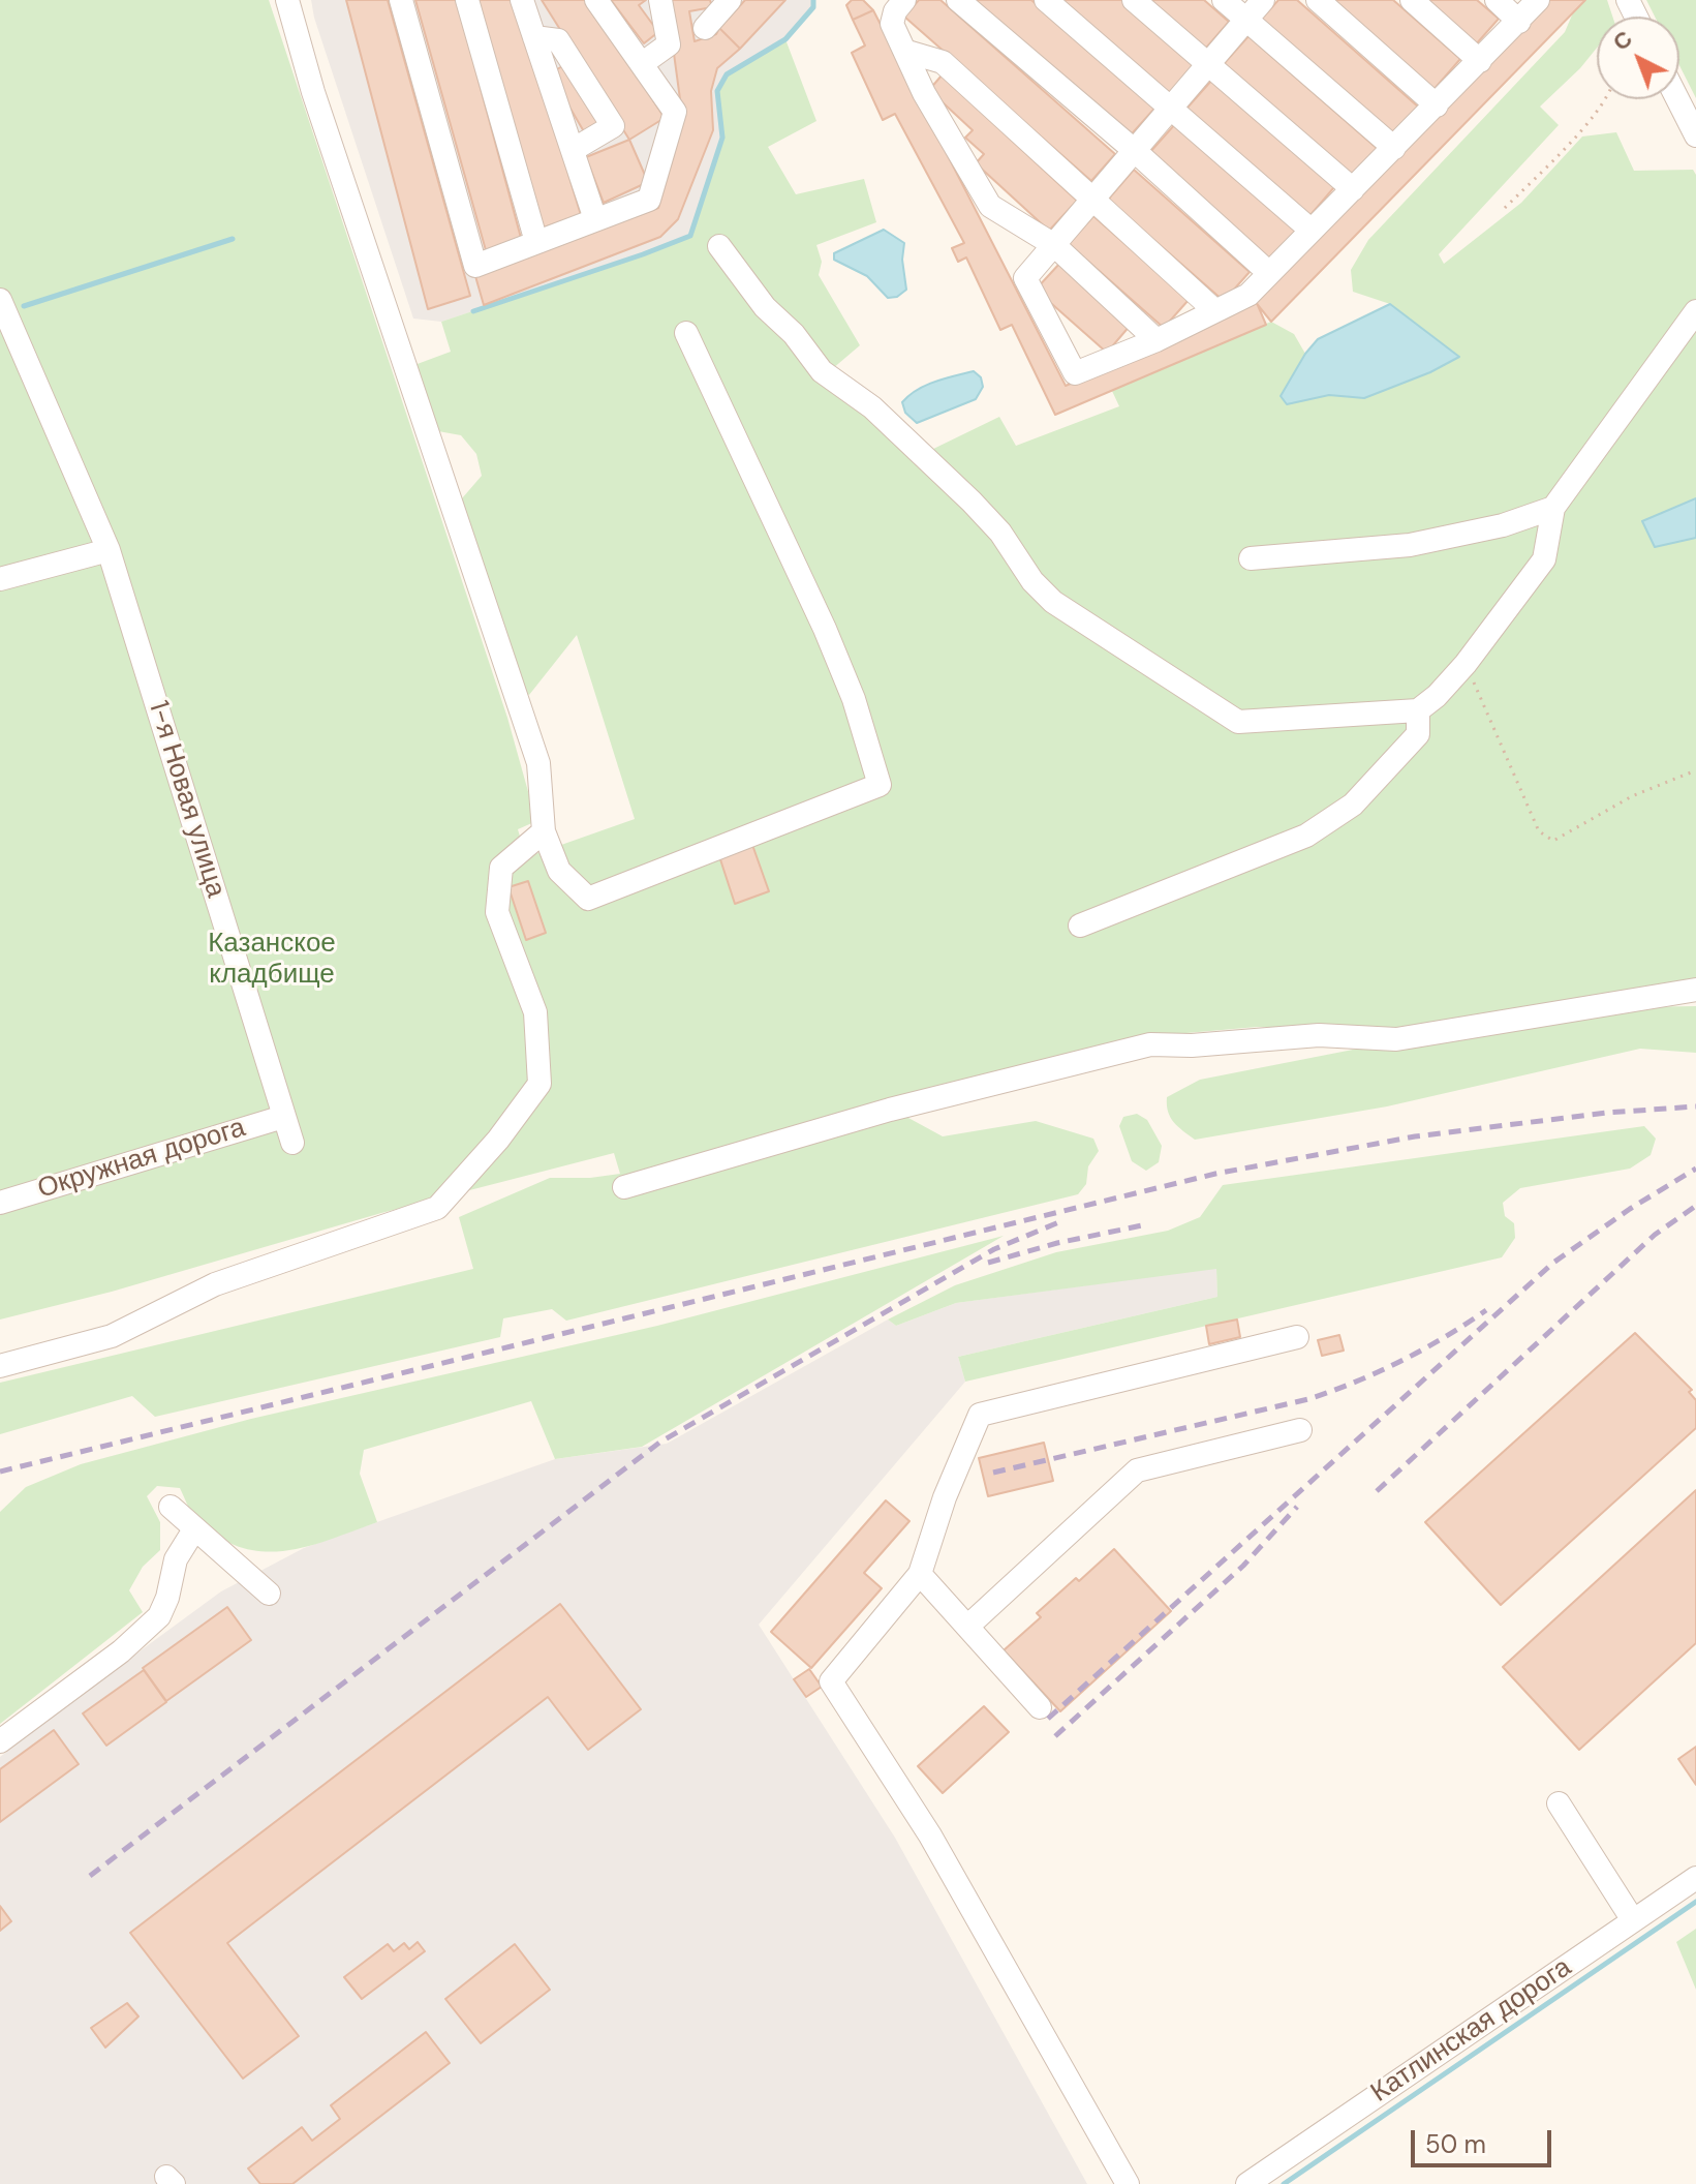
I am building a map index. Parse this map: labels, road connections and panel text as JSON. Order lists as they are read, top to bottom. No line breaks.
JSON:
{"streets":{"street":["1-я Новая улица","Окружная дорога","Катлинская дорога"]},"crossings":[["1-я Новая улица","Окружная дорога"]],"parks":["Казанское кладбище"],"scale_bar":"50 m","north":"top left"}
